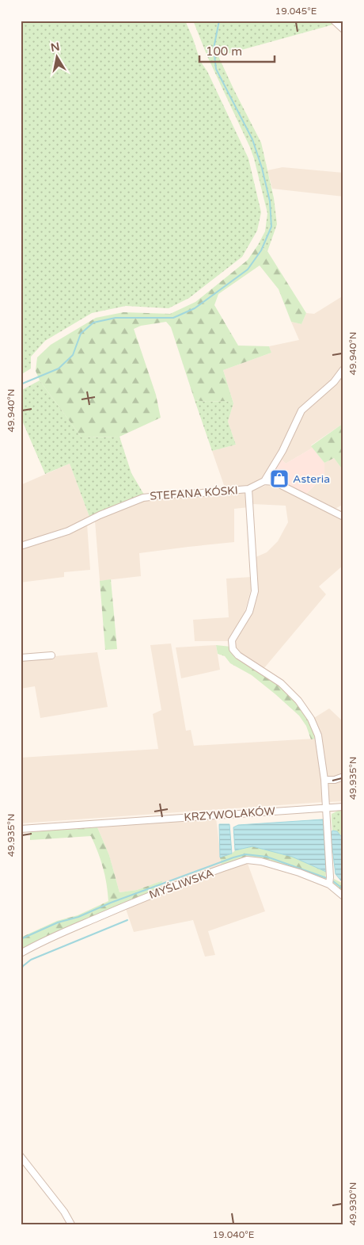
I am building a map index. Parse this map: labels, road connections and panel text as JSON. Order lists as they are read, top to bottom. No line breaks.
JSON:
{"streets":{"street":["STEFANA KÓSKI","KRZYWOLAKÓW","MYŚLIWSKA"]},"places":{"shop":["Asteria"]},"scale_bar":"100 m","north":"top","coordinates":["19.045°E","49.940°N","49.935°N","49.930°N","19.040°E"]}
